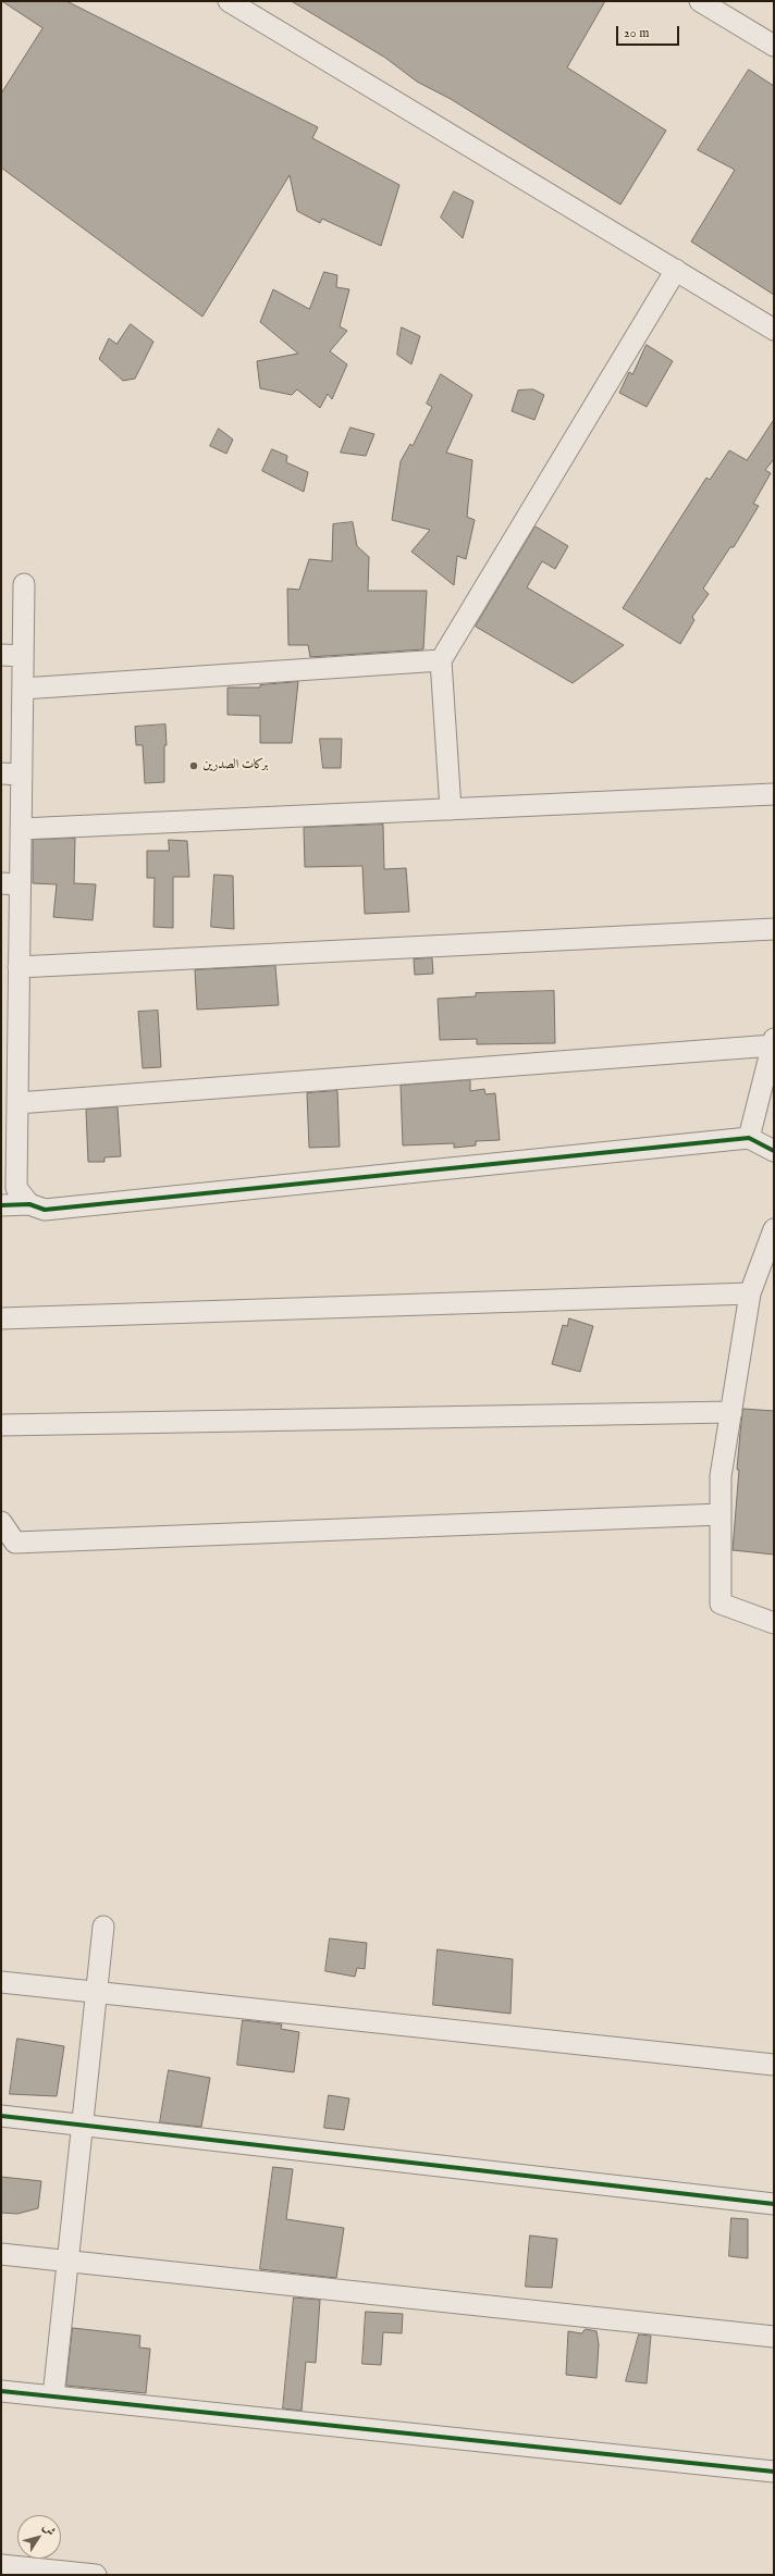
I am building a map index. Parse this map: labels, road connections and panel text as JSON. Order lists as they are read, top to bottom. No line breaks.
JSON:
{"places":["بركات الصدرين"],"scale_bar":"20 m","north":"top right"}
